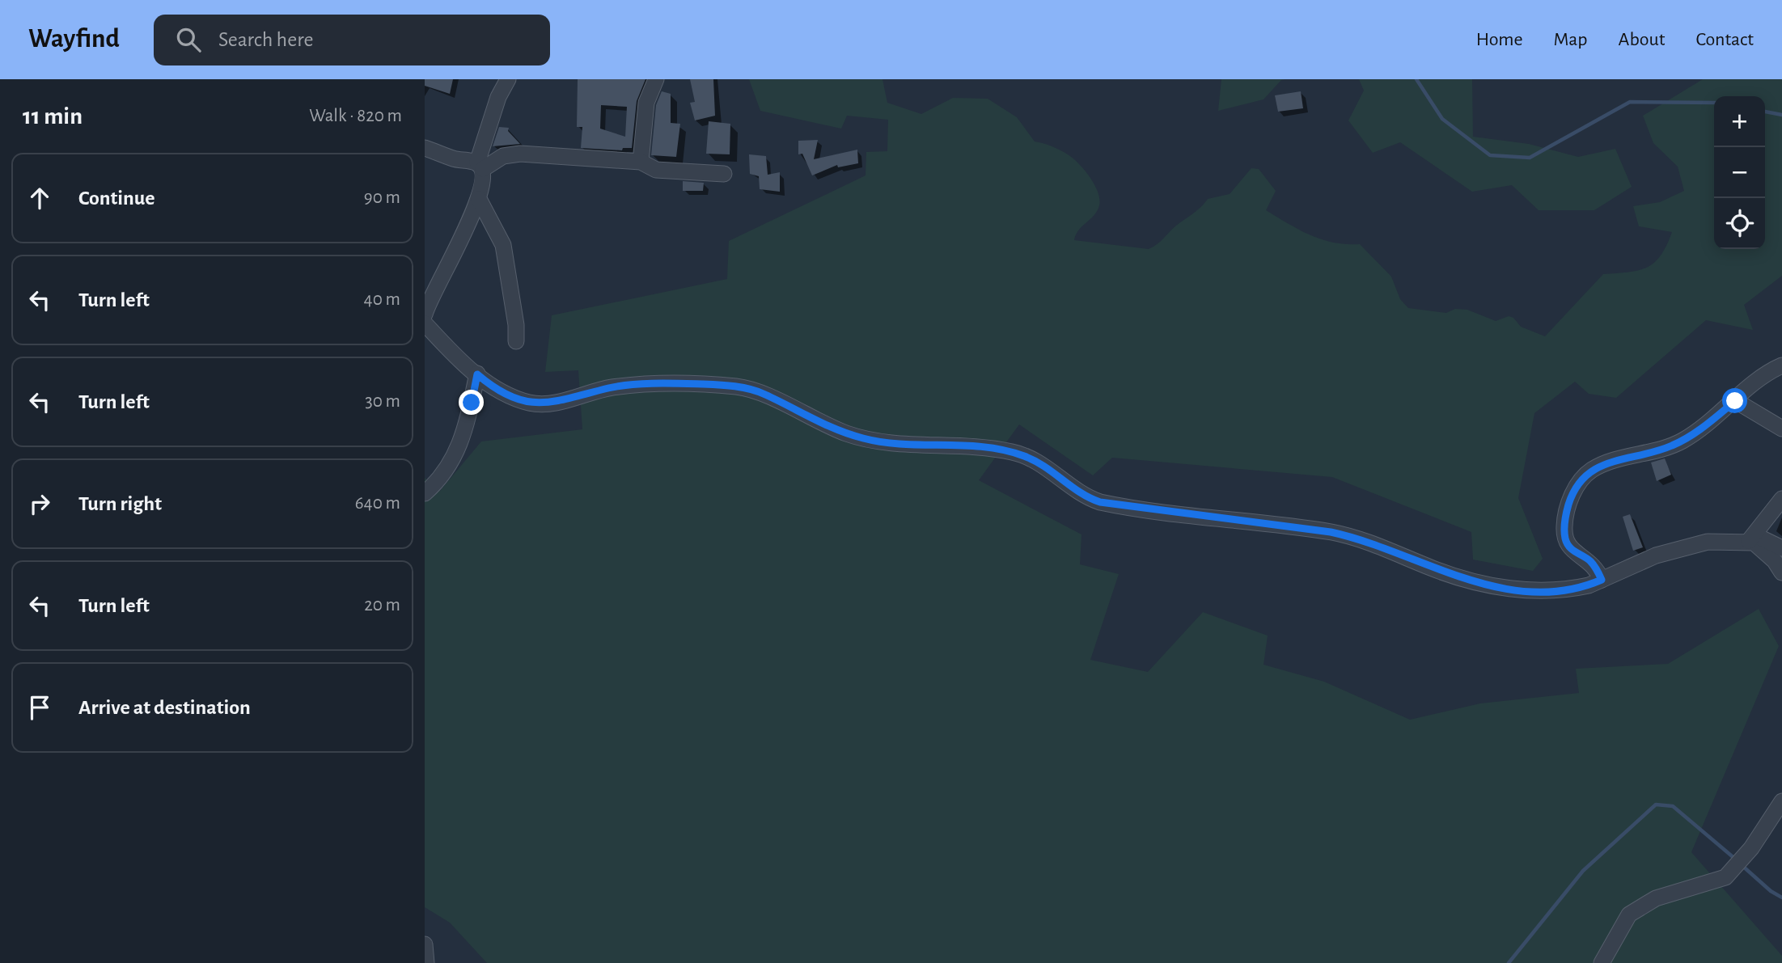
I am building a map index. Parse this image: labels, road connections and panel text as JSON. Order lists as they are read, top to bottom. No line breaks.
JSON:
{"page":{"header":"Wayfind","search":"Search here","nav":["Home","Map","About","Contact"],"heading":["11 min","Walk · 820 m"],"map_buttons":["+","−"],"list":[["Continue","90 m"],["Turn left","40 m"],["Turn left","30 m"],["Turn right","640 m"],["Turn left","20 m"],"Arrive at destination"]}}
